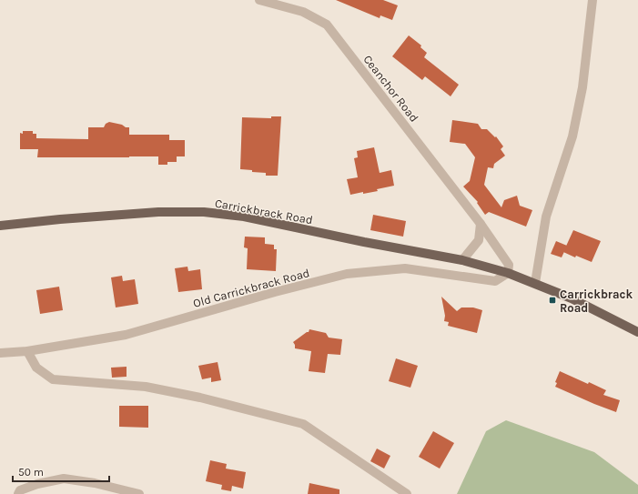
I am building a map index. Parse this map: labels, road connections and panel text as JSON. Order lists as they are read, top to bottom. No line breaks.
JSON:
{"streets":{"main road":["Carrickbrack Road"],"street":["Ceanchor Road","Old Carrickbrack Road"]},"crossings":[["Ceanchor Road","Carrickbrack Road"],["Ceanchor Road","Old Carrickbrack Road"],["Carrickbrack Road","Old Carrickbrack Road"]],"places":{"transit":["Carrickbrack Road"]},"scale_bar":"50 m"}
